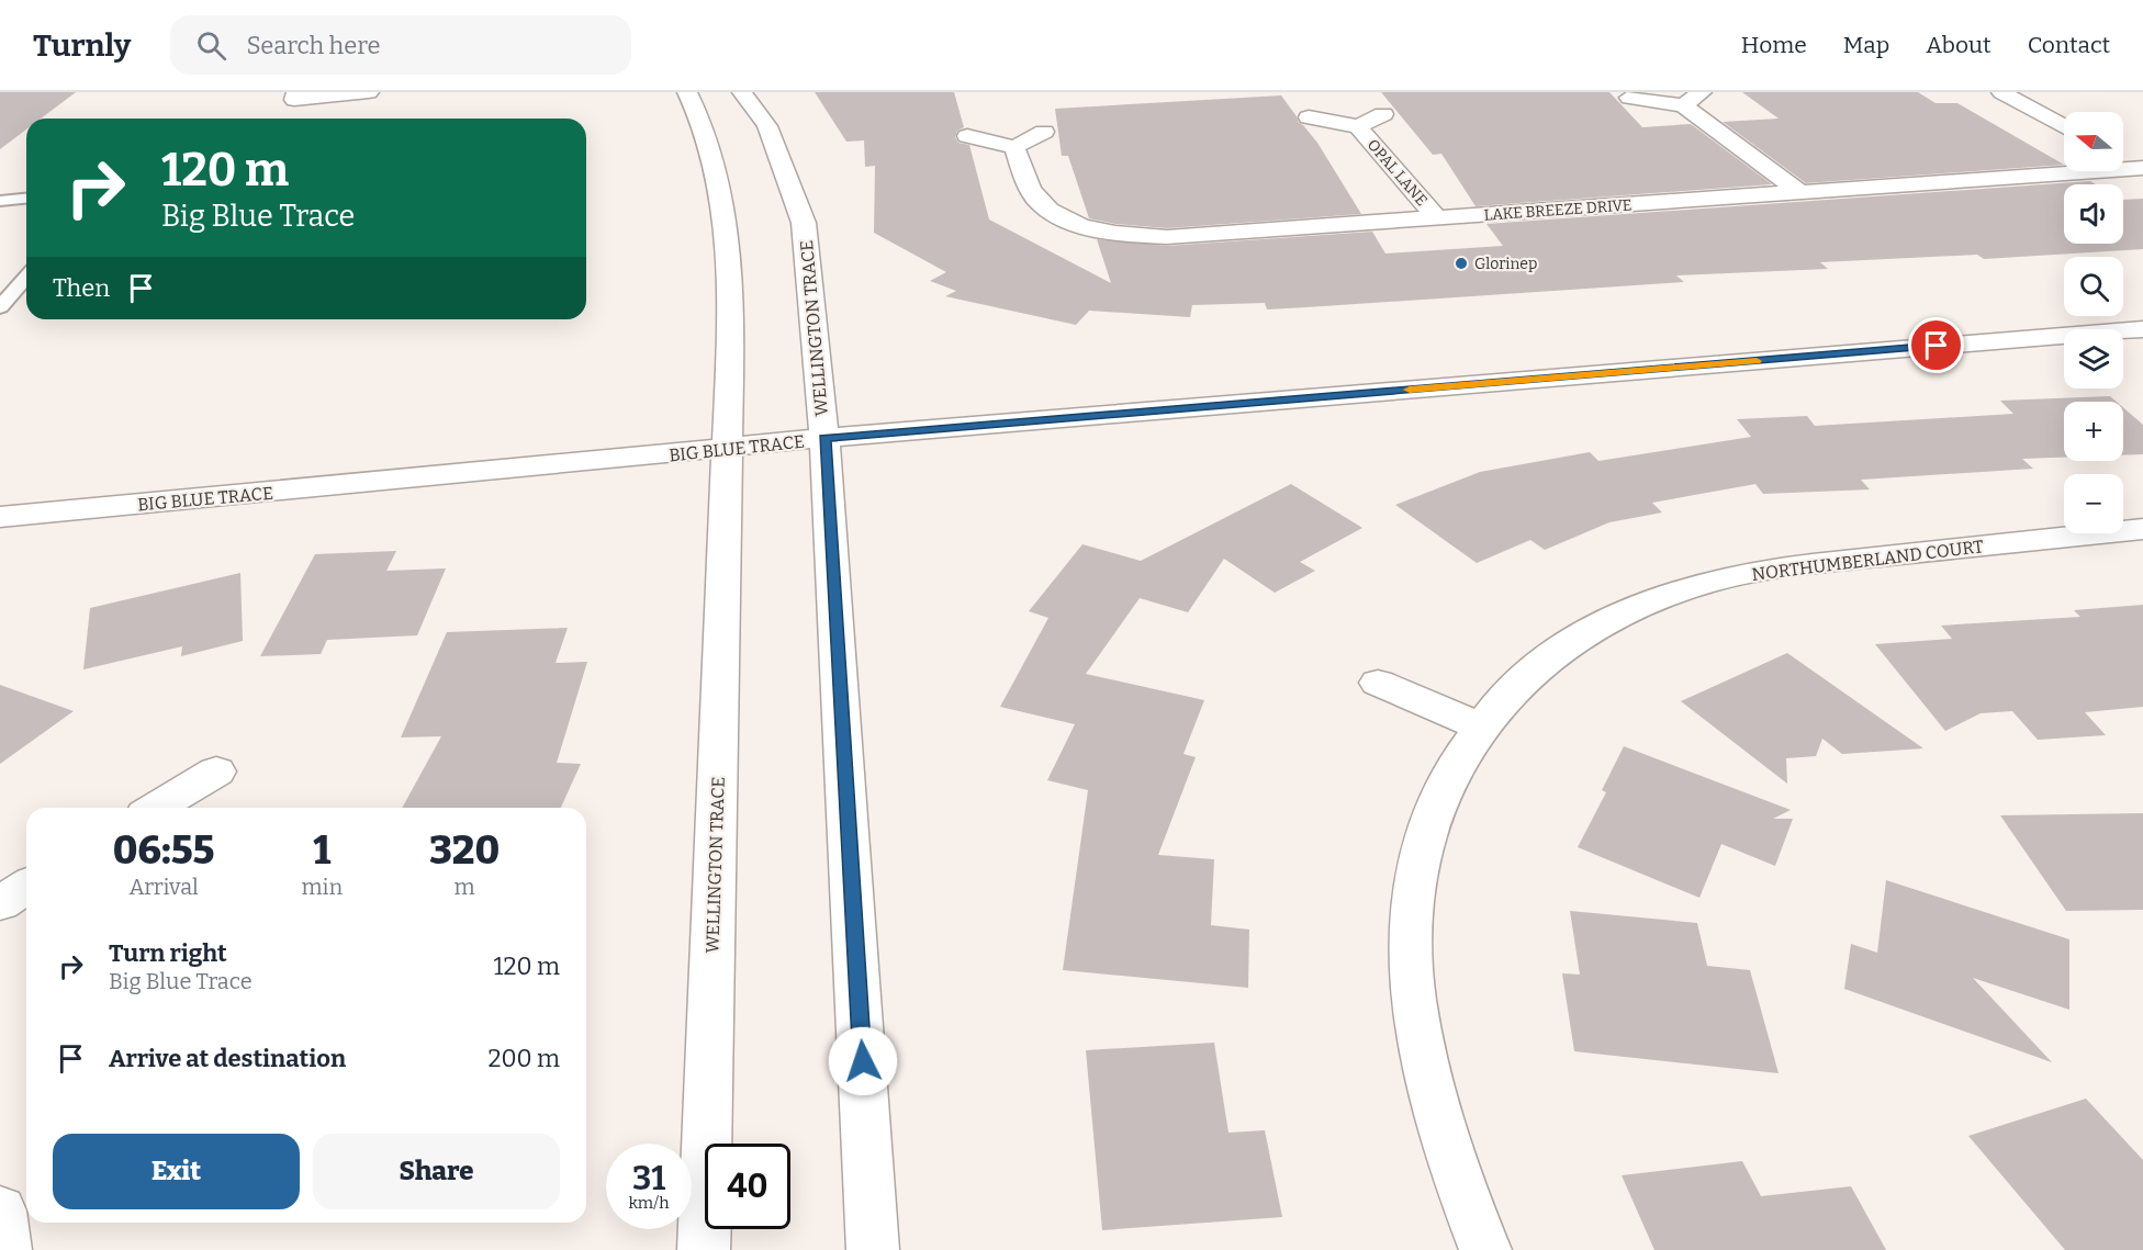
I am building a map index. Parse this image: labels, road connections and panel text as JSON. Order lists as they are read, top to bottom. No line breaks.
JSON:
{"streets":{"street":["OPAL LANE","LAKE BREEZE DRIVE","WELLINGTON TRACE","BIG BLUE TRACE","NORTHUMBERLAND COURT"]},"crossings":[["OPAL LANE","LAKE BREEZE DRIVE"],["WELLINGTON TRACE","BIG BLUE TRACE"]],"places":["Glorinep"],"north":"left","page":{"header":"Turnly","search":"Search here","nav":["Home","Map","About","Contact"],"map_buttons":["+","−"],"turn":["120 m","Big Blue Trace"],"then":"Then","eta":["06:55","Arrival","1","min","320","m"],"list":[{"name":"Turn right","note":"Big Blue Trace","value":"120 m"},{"name":"Arrive at destination","value":"200 m"}],"buttons":["Exit","Share"],"speed":"31 km/h","limit":"40"}}
